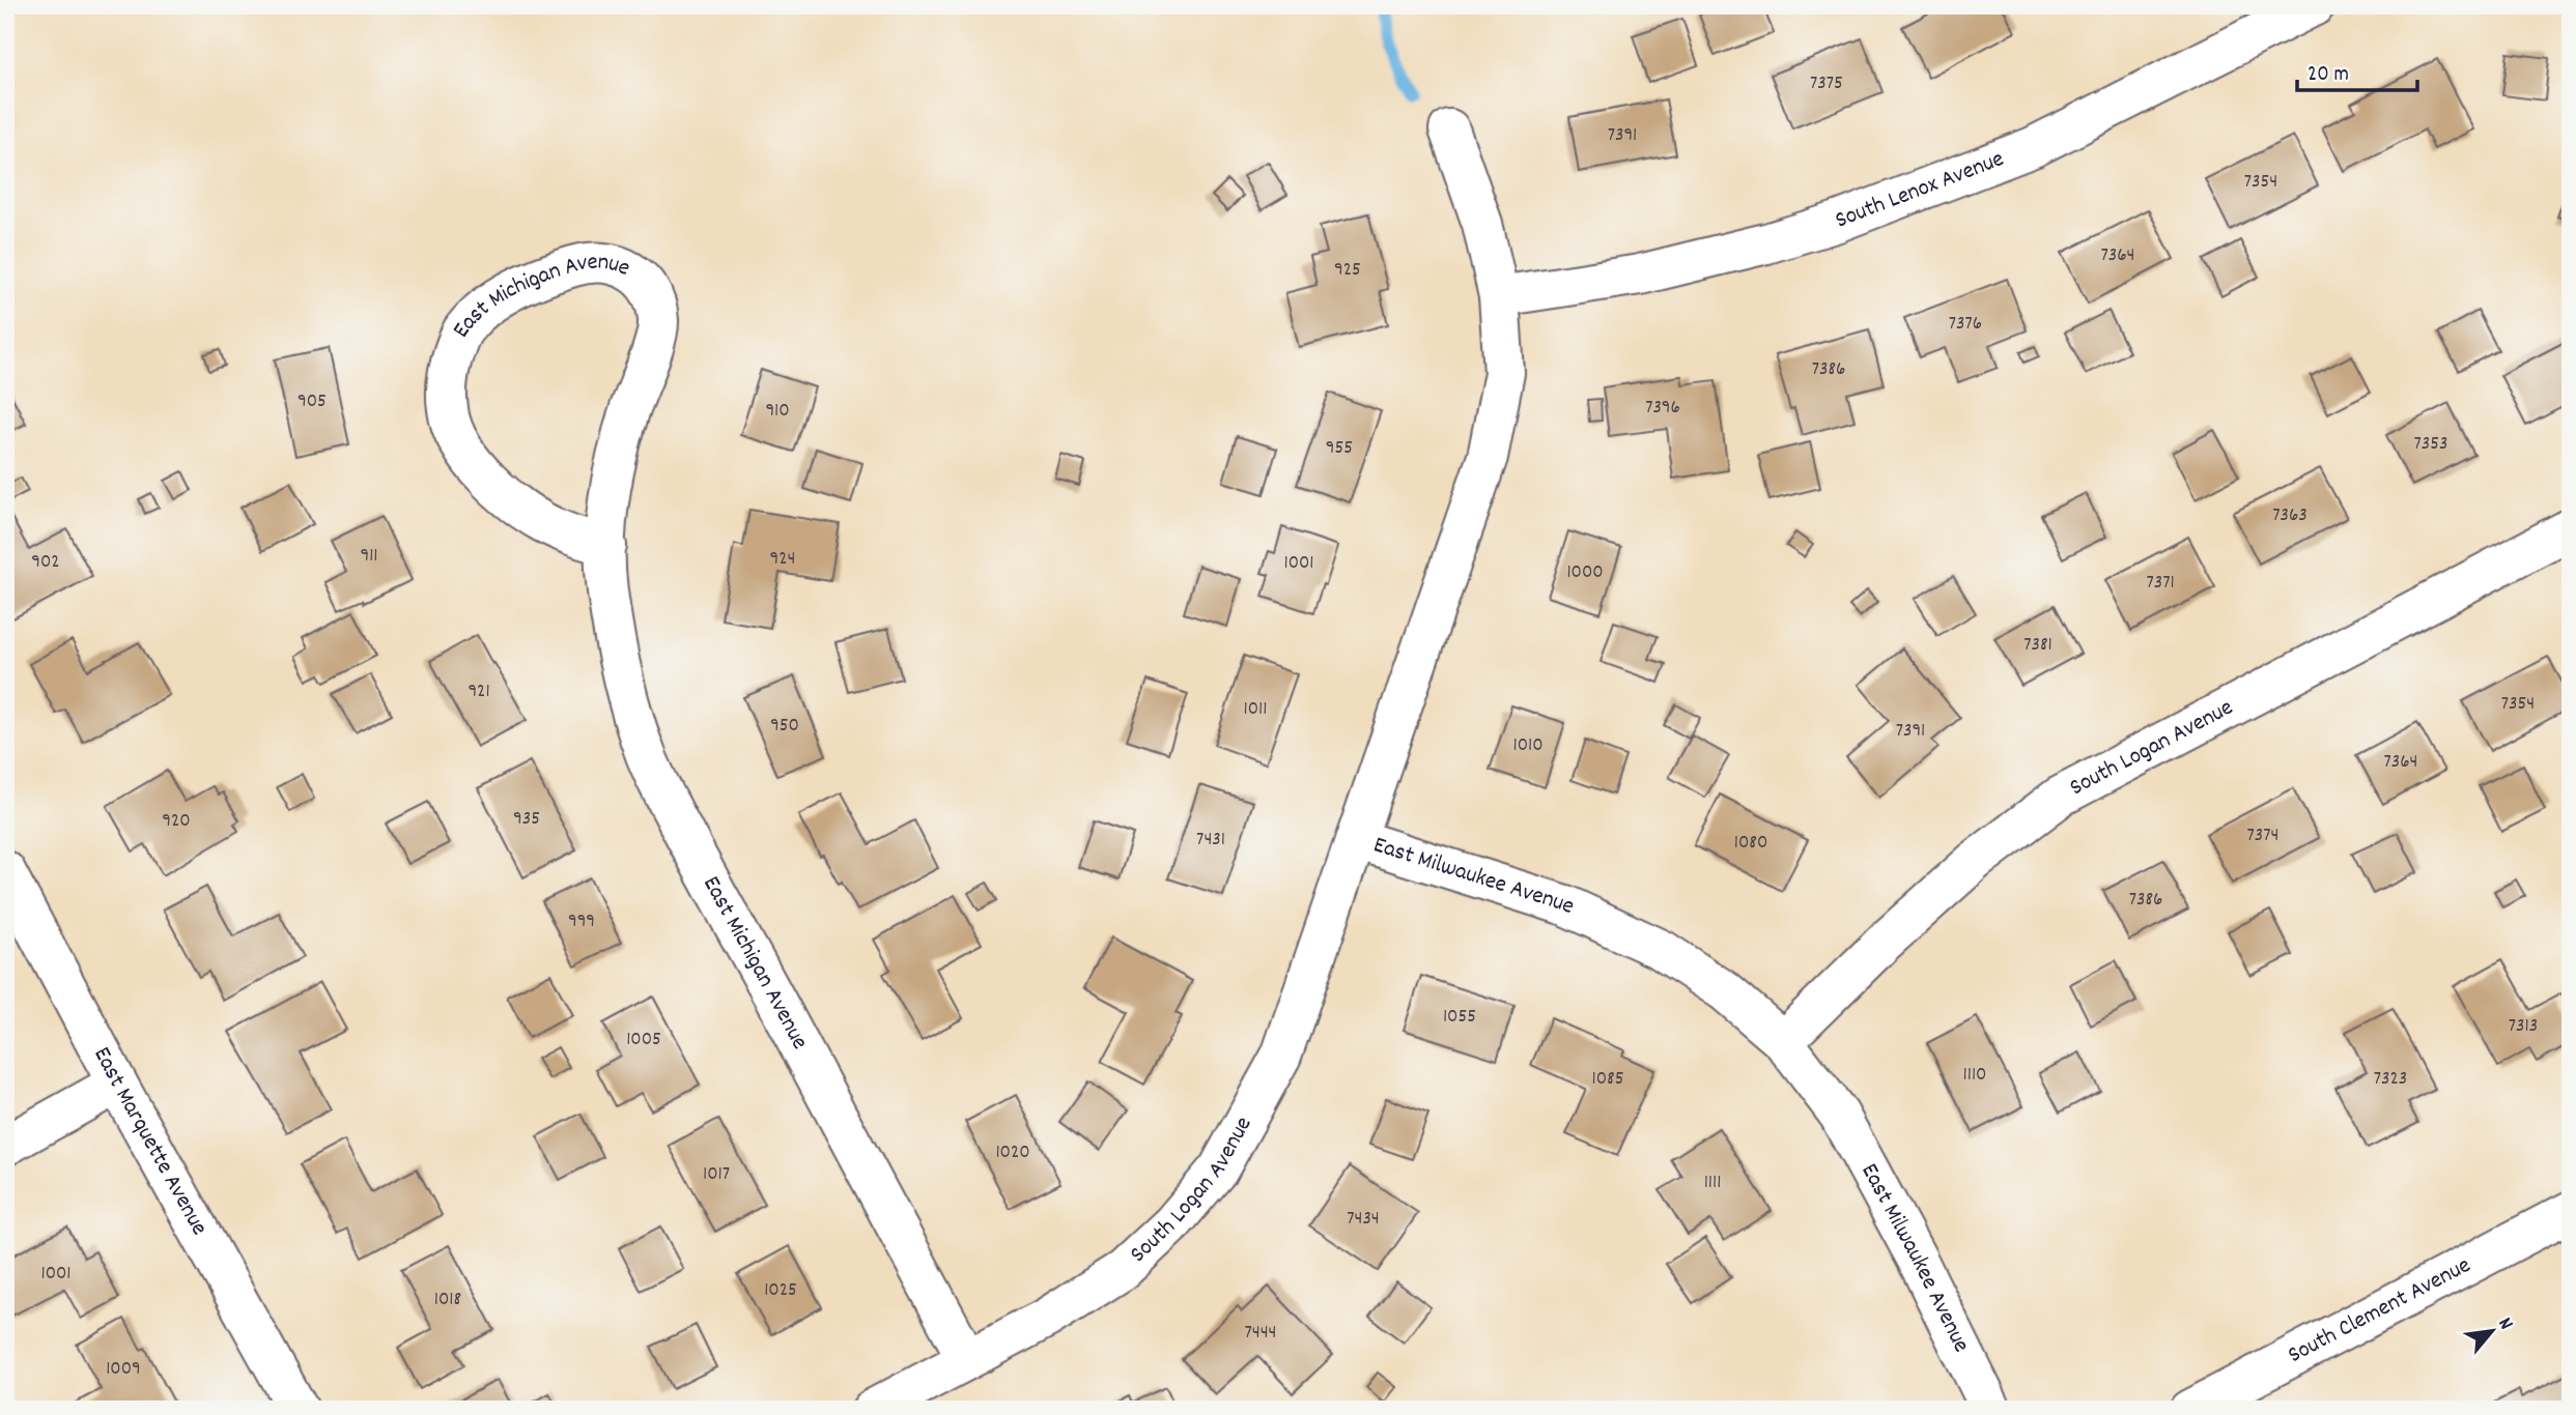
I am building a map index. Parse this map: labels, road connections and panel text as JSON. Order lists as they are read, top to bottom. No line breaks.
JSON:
{"streets":{"street":["South Lenox Avenue","East Michigan Avenue","South Logan Avenue","East Milwaukee Avenue","East Marquette Avenue","South Clement Avenue"]},"crossings":[["South Lenox Avenue","East Milwaukee Avenue"],["East Michigan Avenue","South Logan Avenue"],["South Logan Avenue","East Milwaukee Avenue"]],"house_numbers":["7375","7391","7354","7364","925","7376","7386","905","7396","910","7353","955","7363","911","924","902","1001","1000","7371","7381","921","7354","1011","950","7391","1010","7364","935","920","7374","7431","1080","7386","999","1055","7313","1005","1110","1085","7323","1020","1017","1111","7434","1001","1025","1018","7444","1009"],"scale_bar":"20 m","north":"top right"}
